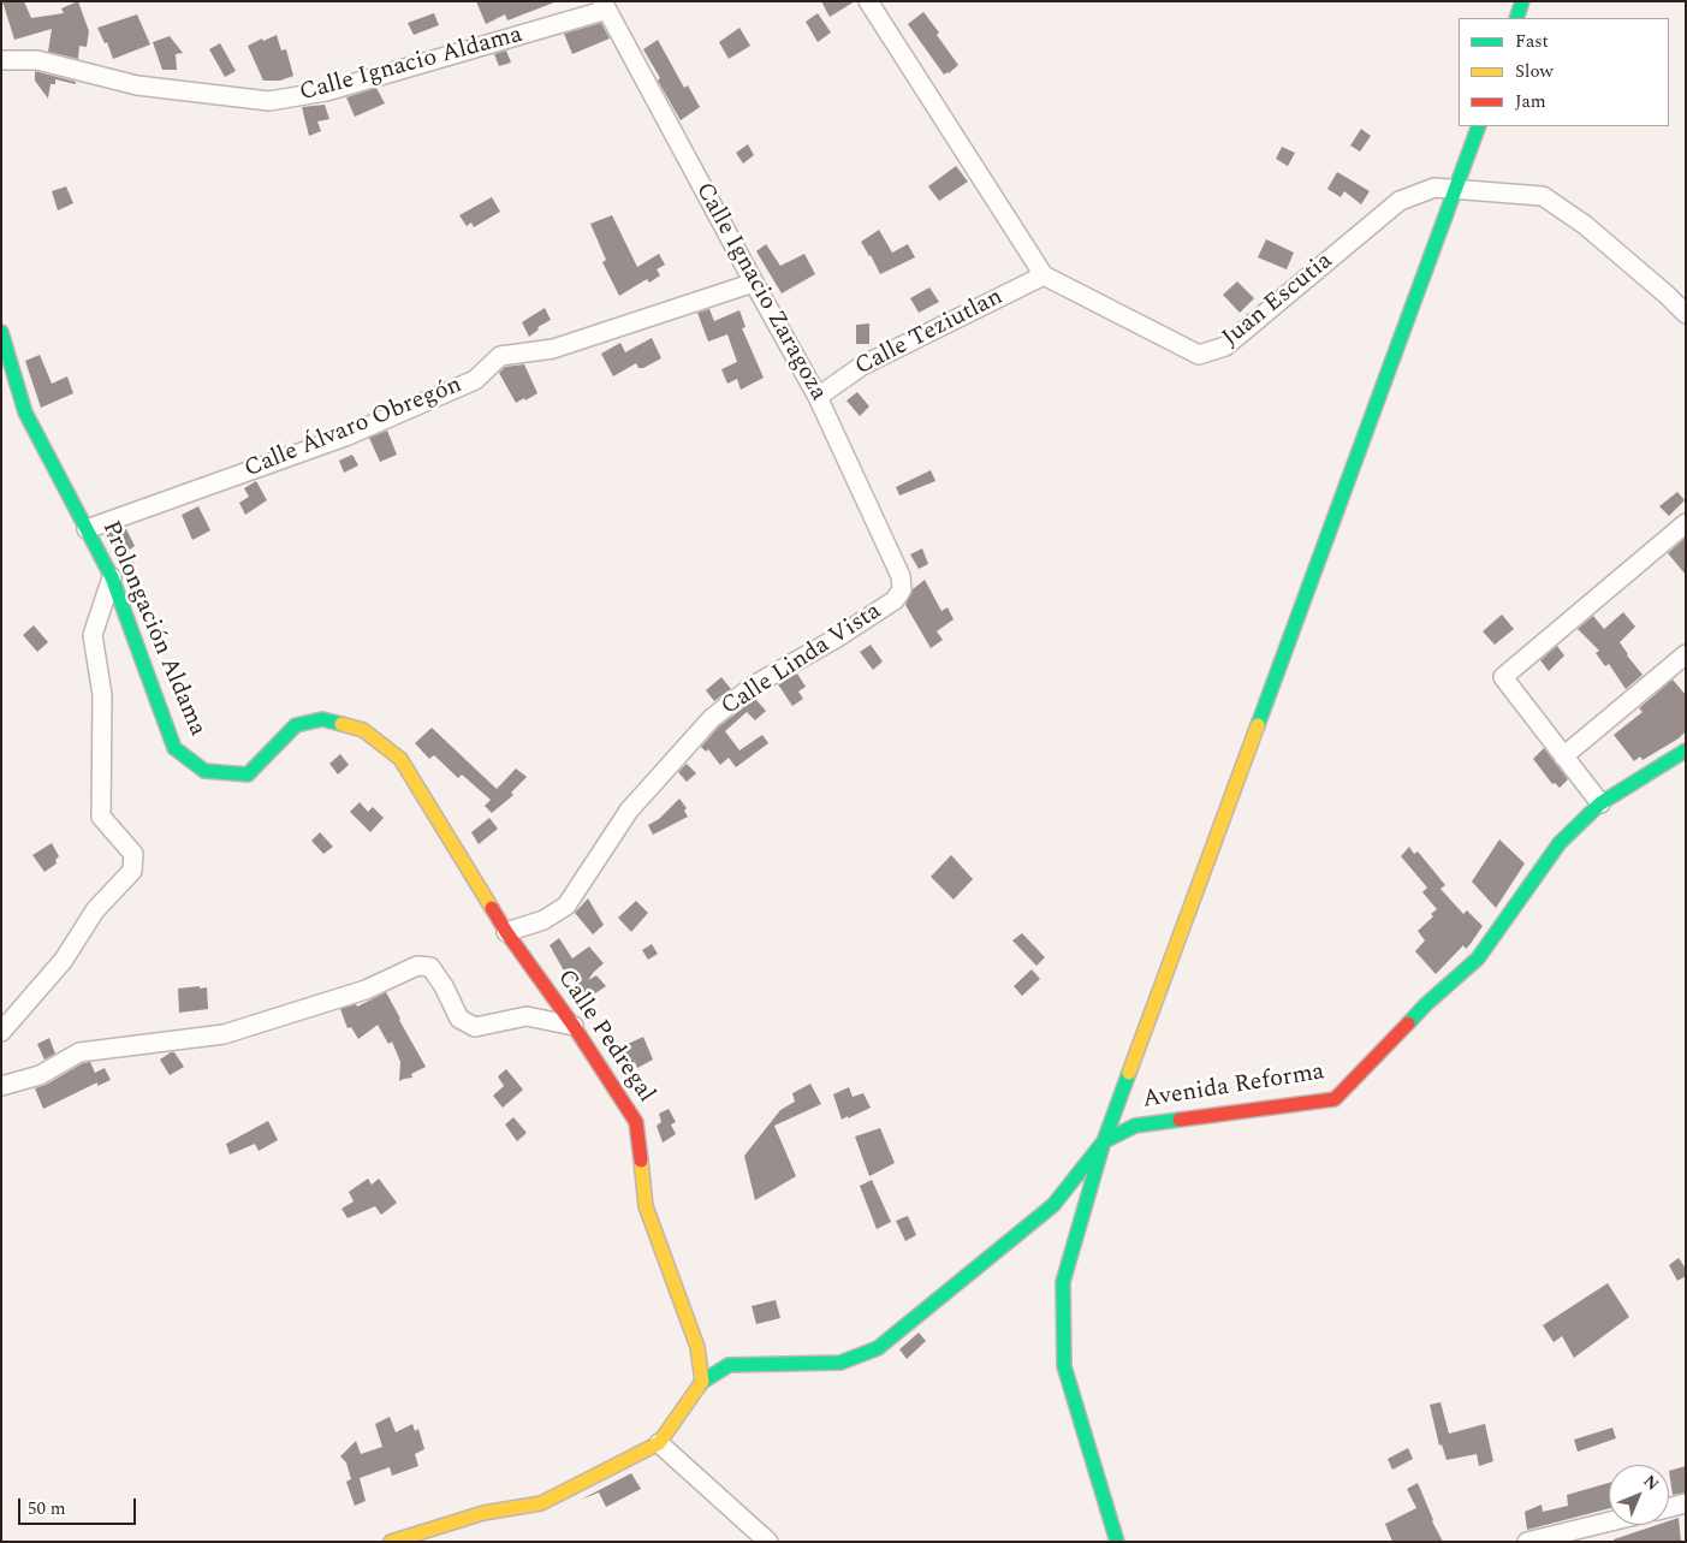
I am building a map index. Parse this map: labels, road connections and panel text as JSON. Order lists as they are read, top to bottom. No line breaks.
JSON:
{"streets":{"street":["Calle Ignacio Aldama","Calle Ignacio Zaragoza","Juan Escutia","Calle Teziutlan","Calle Álvaro Obregón","Prolongación Aldama","Calle Linda Vista","Calle Pedregal","Avenida Reforma"]},"crossings":[["Calle Ignacio Aldama","Calle Ignacio Zaragoza"],["Calle Ignacio Zaragoza","Calle Teziutlan"],["Calle Ignacio Zaragoza","Calle Álvaro Obregón"],["Calle Ignacio Zaragoza","Calle Linda Vista"],["Juan Escutia","Calle Teziutlan"],["Calle Álvaro Obregón","Prolongación Aldama"],["Prolongación Aldama","Calle Linda Vista"],["Prolongación Aldama","Calle Pedregal"],["Calle Linda Vista","Calle Pedregal"],["Calle Pedregal","Avenida Reforma"]],"legend":["Fast","Slow","Jam"],"scale_bar":"50 m","north":"top right"}
